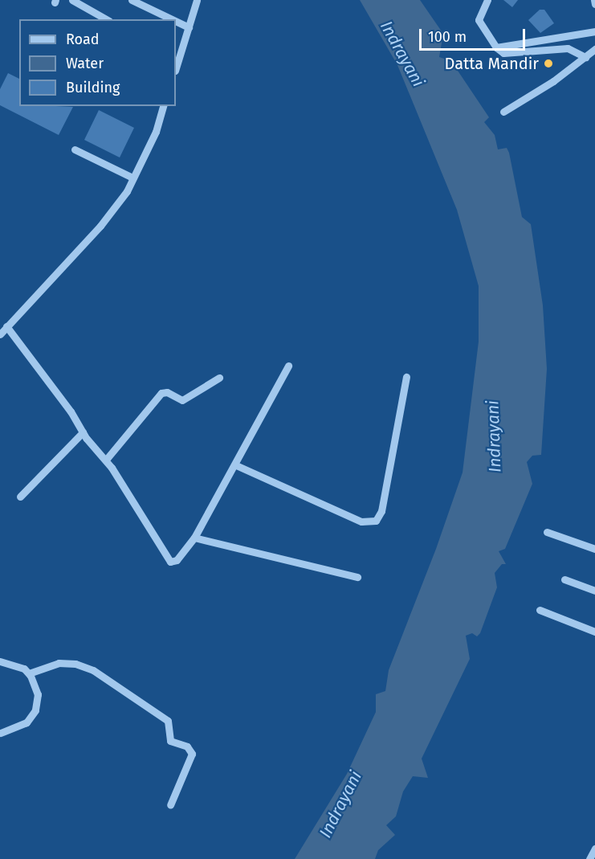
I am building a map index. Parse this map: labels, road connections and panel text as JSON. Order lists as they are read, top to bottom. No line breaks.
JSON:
{"water":["Indrayani"],"places":["Datta Mandir"],"legend":["Road","Water","Building"],"scale_bar":"100 m"}
